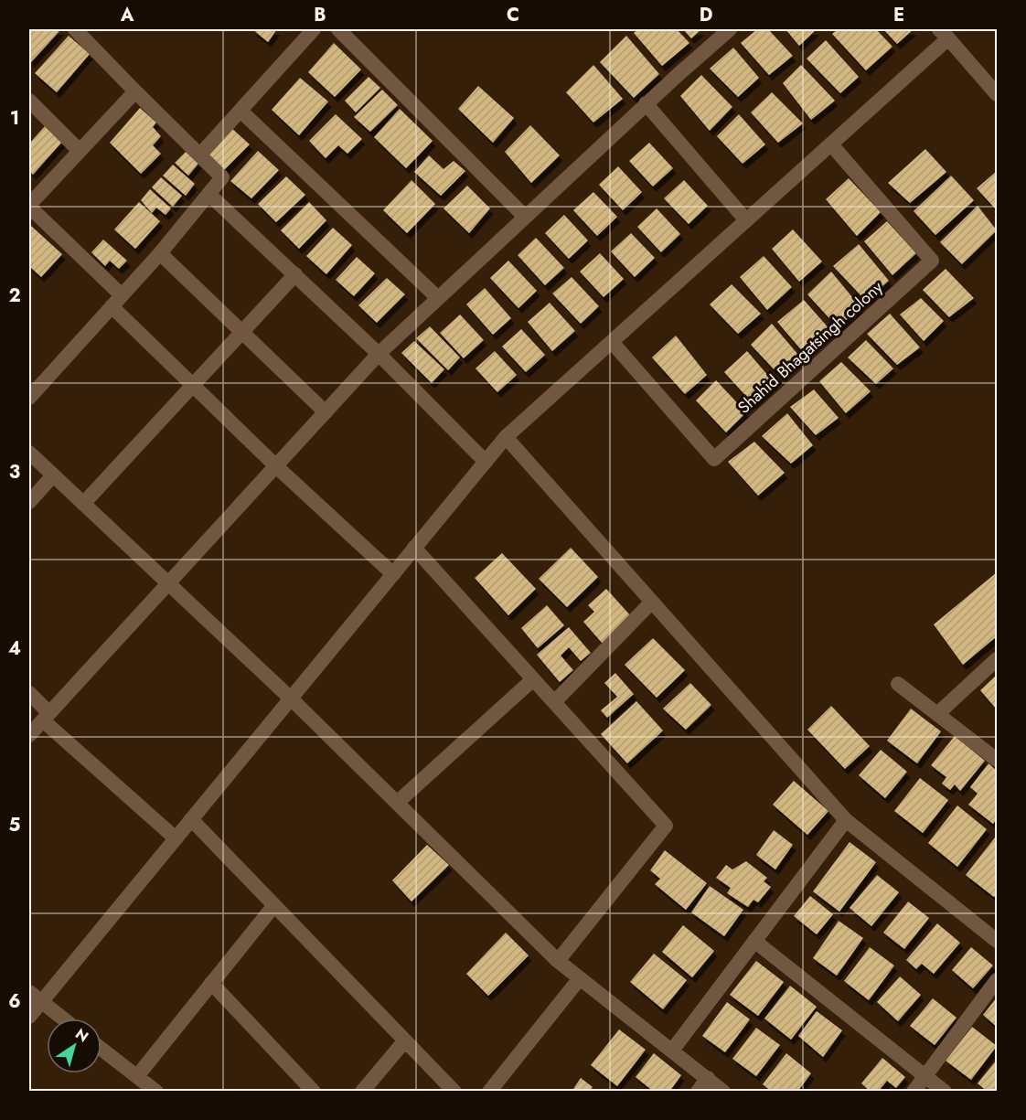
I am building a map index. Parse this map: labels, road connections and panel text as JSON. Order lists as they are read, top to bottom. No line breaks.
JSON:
{"streets":{"street":["Shahid Bhagatsingh colony"]},"north":"top right","grid":{"columns":["A","B","C","D","E"],"rows":["1","2","3","4","5","6"]}}
